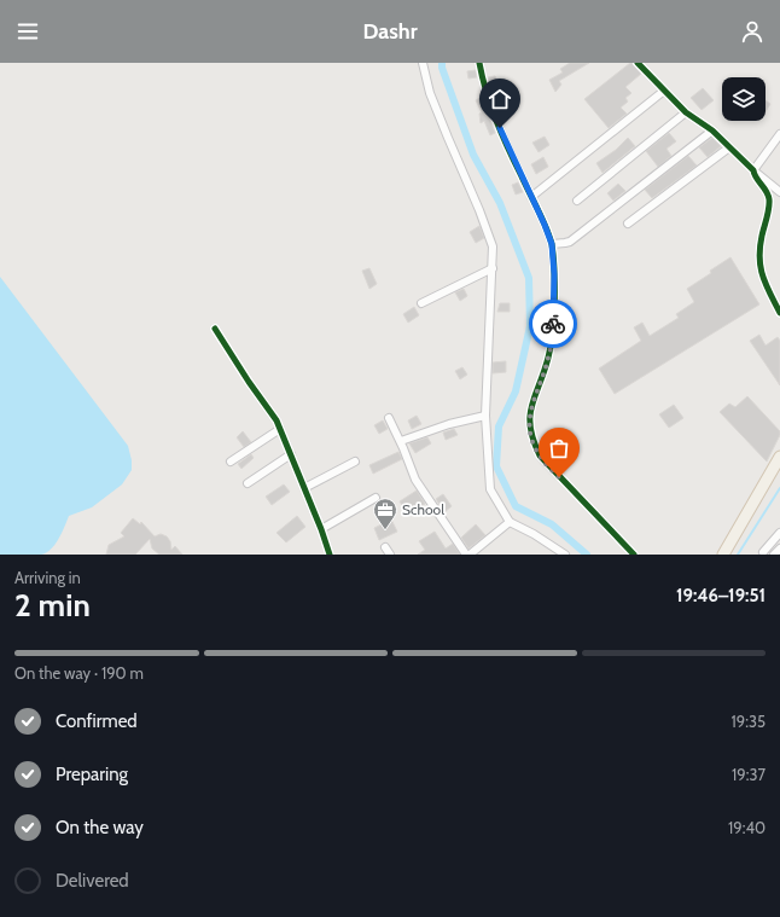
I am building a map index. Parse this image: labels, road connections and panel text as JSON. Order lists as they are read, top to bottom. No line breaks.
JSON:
{"places":{"office":["School"]},"page":{"header":"Dashr","heading":["2 min","Arriving in","19:46–19:51"],"bar":"On the way · 190 m","list":[["Confirmed","19:35"],["Preparing","19:37"],["On the way","19:40"],"Delivered"]}}
